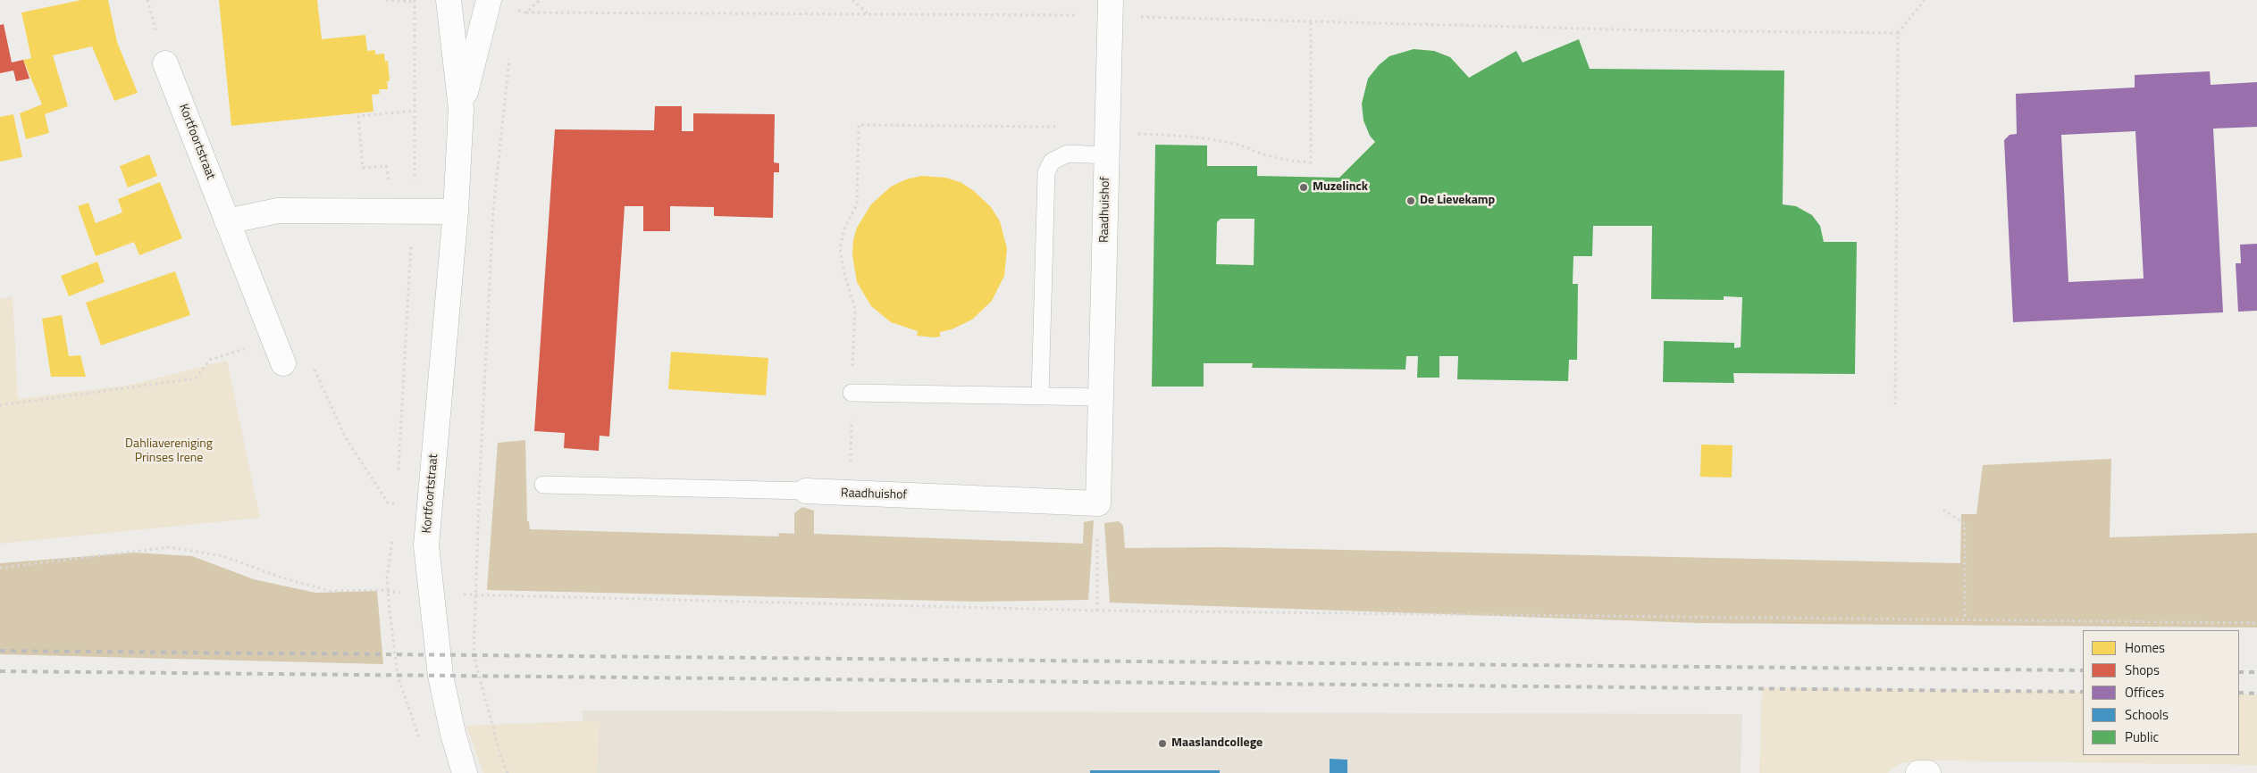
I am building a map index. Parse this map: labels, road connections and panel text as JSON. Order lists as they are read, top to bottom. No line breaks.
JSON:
{"streets":{"street":["Kortfoortstraat","Raadhuishof"]},"parks":["Dahliavereniging Prinses Irene"],"places":["Muzelinck","De Lievekamp","Maaslandcollege"],"legend":["Homes","Shops","Offices","Schools","Public"]}
